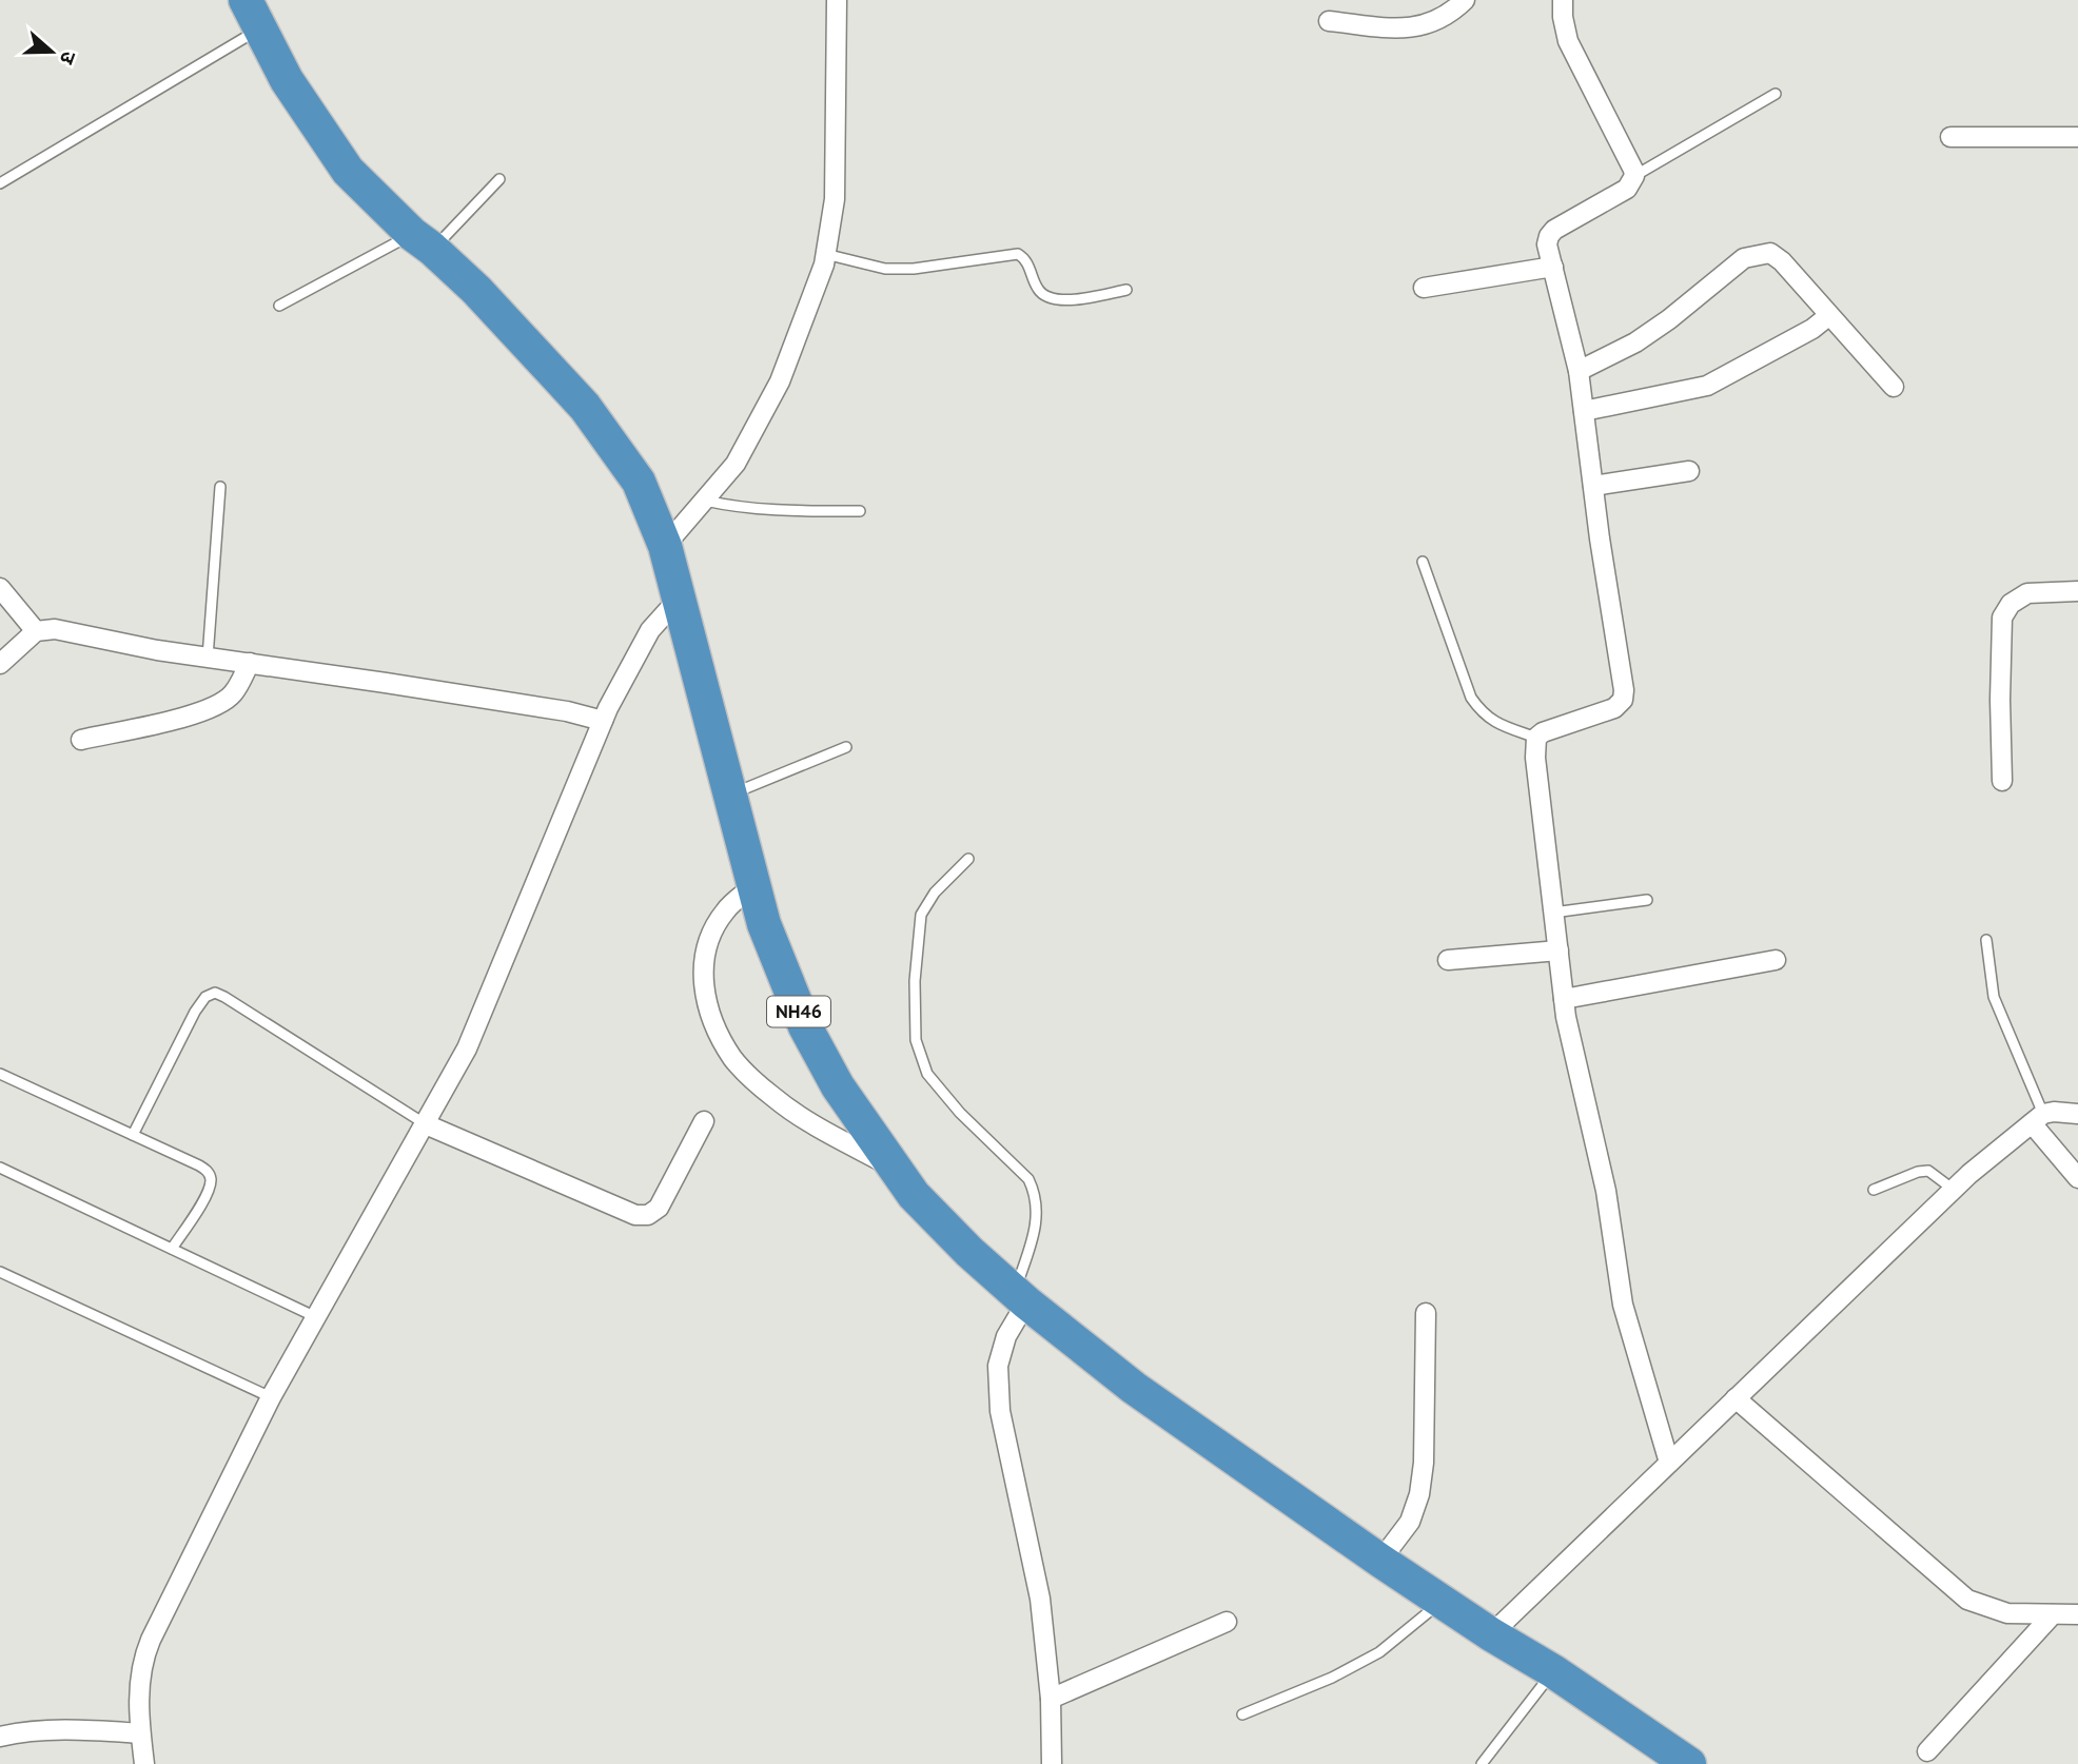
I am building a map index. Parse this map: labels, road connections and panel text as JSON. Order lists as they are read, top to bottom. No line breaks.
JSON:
{"streets":{"highway":["NH46"]},"north":"right"}
